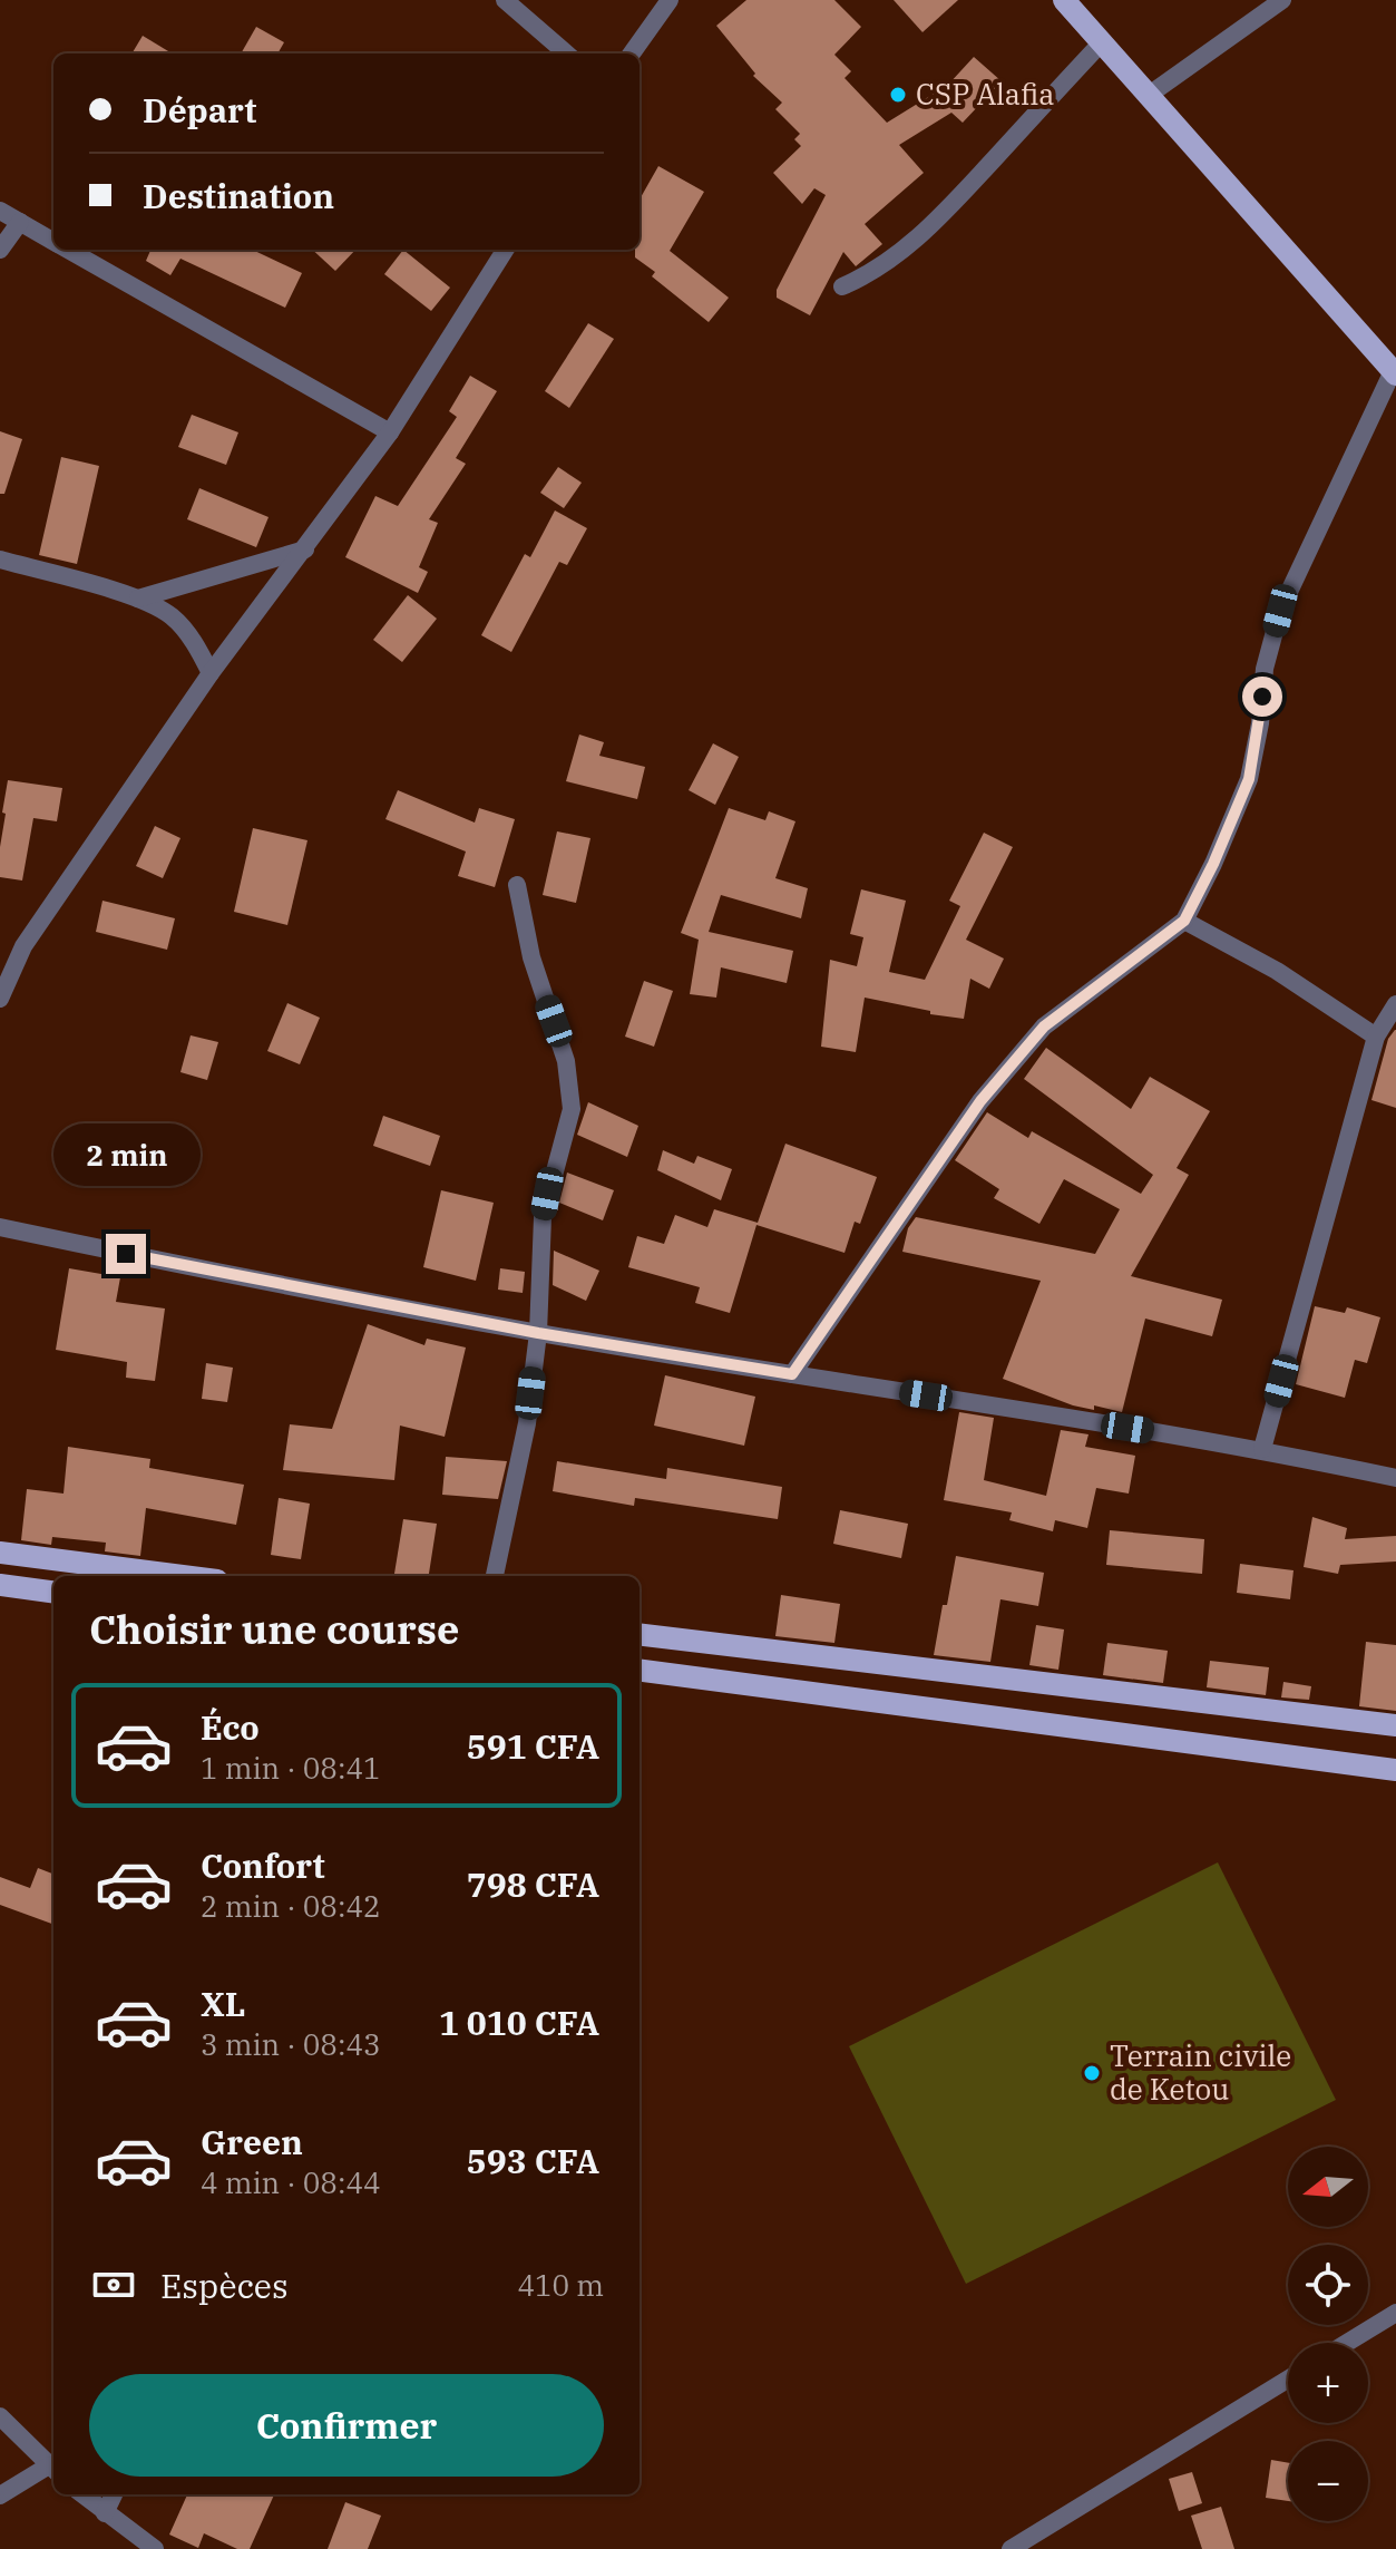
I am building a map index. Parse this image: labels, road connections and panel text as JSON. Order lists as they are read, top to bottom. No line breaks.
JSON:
{"places":["CSP Alafia","Terrain civile de Ketou"],"north":"left","page":{"banner":["Départ","Destination"],"bubble":"2 min","heading":"Choisir une course","list":[{"name":"Éco","note":"1 min · 08:41","value":"591 CFA"},{"name":"Confort","note":"2 min · 08:42","value":"798 CFA"},{"name":"XL","note":"3 min · 08:43","value":"1 010 CFA"},{"name":"Green","note":"4 min · 08:44","value":"593 CFA"}],"map_buttons":["+","−"],"pay":["Espèces","410 m"],"buttons":"Confirmer"}}
